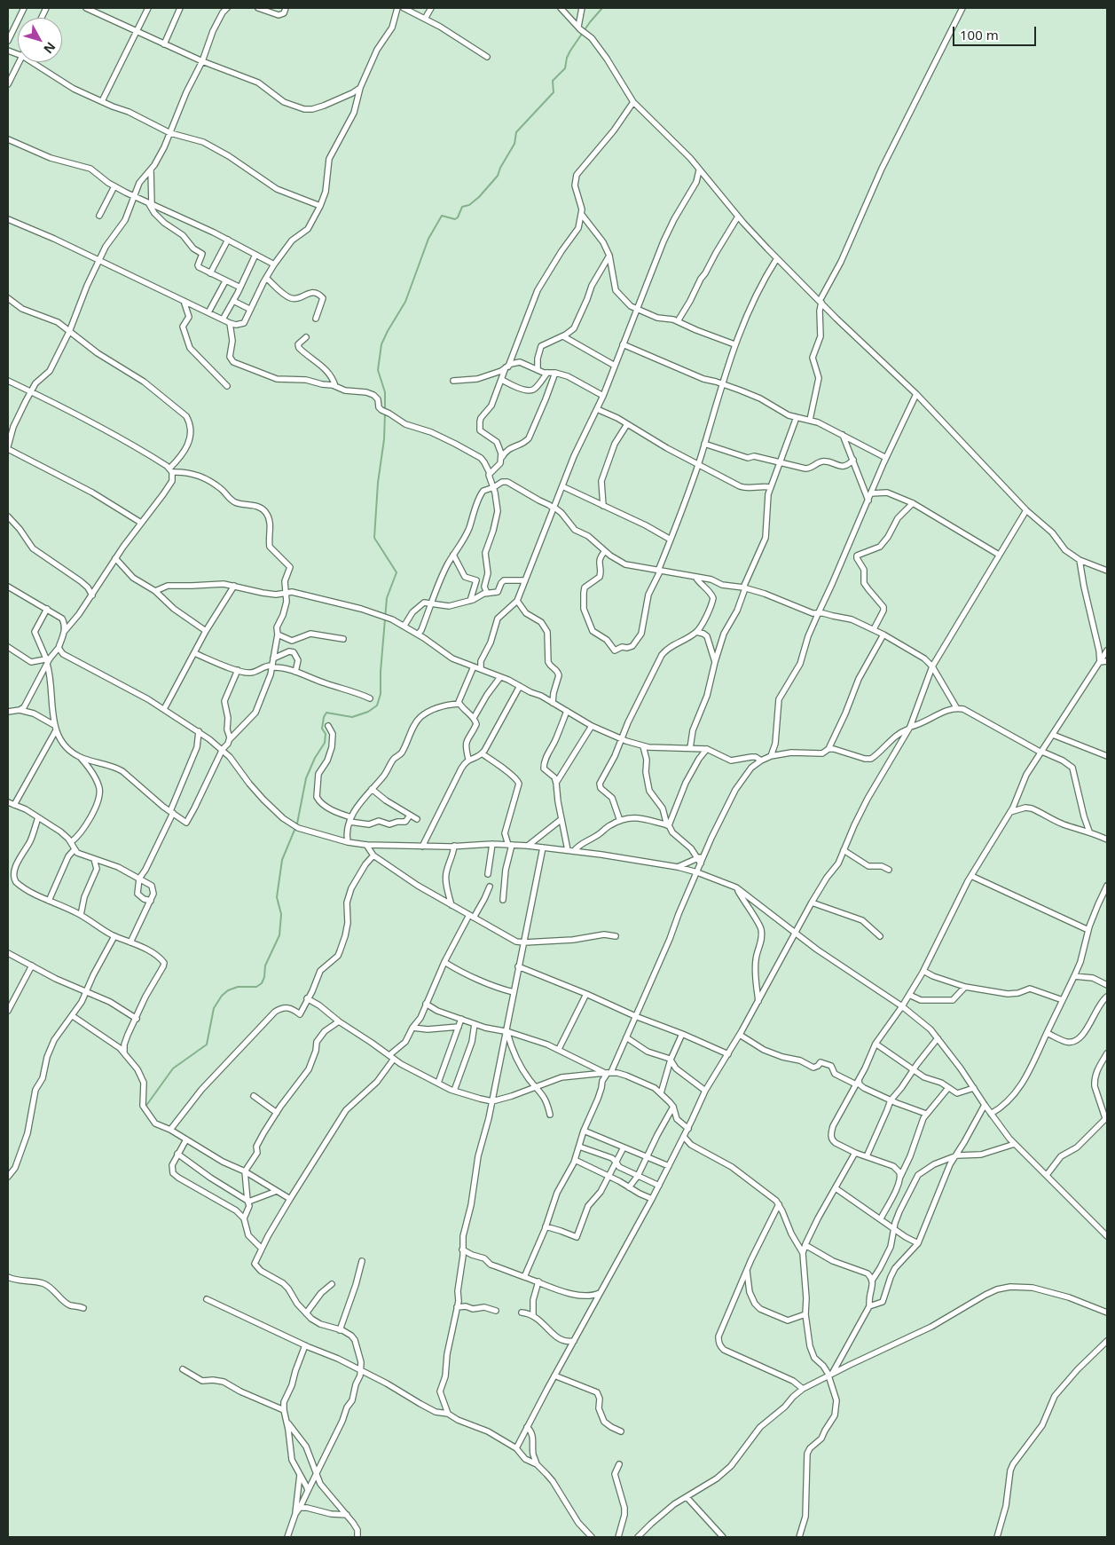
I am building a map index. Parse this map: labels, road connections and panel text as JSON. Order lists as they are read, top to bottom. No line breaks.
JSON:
{"scale_bar":"100 m","north":"bottom right"}
